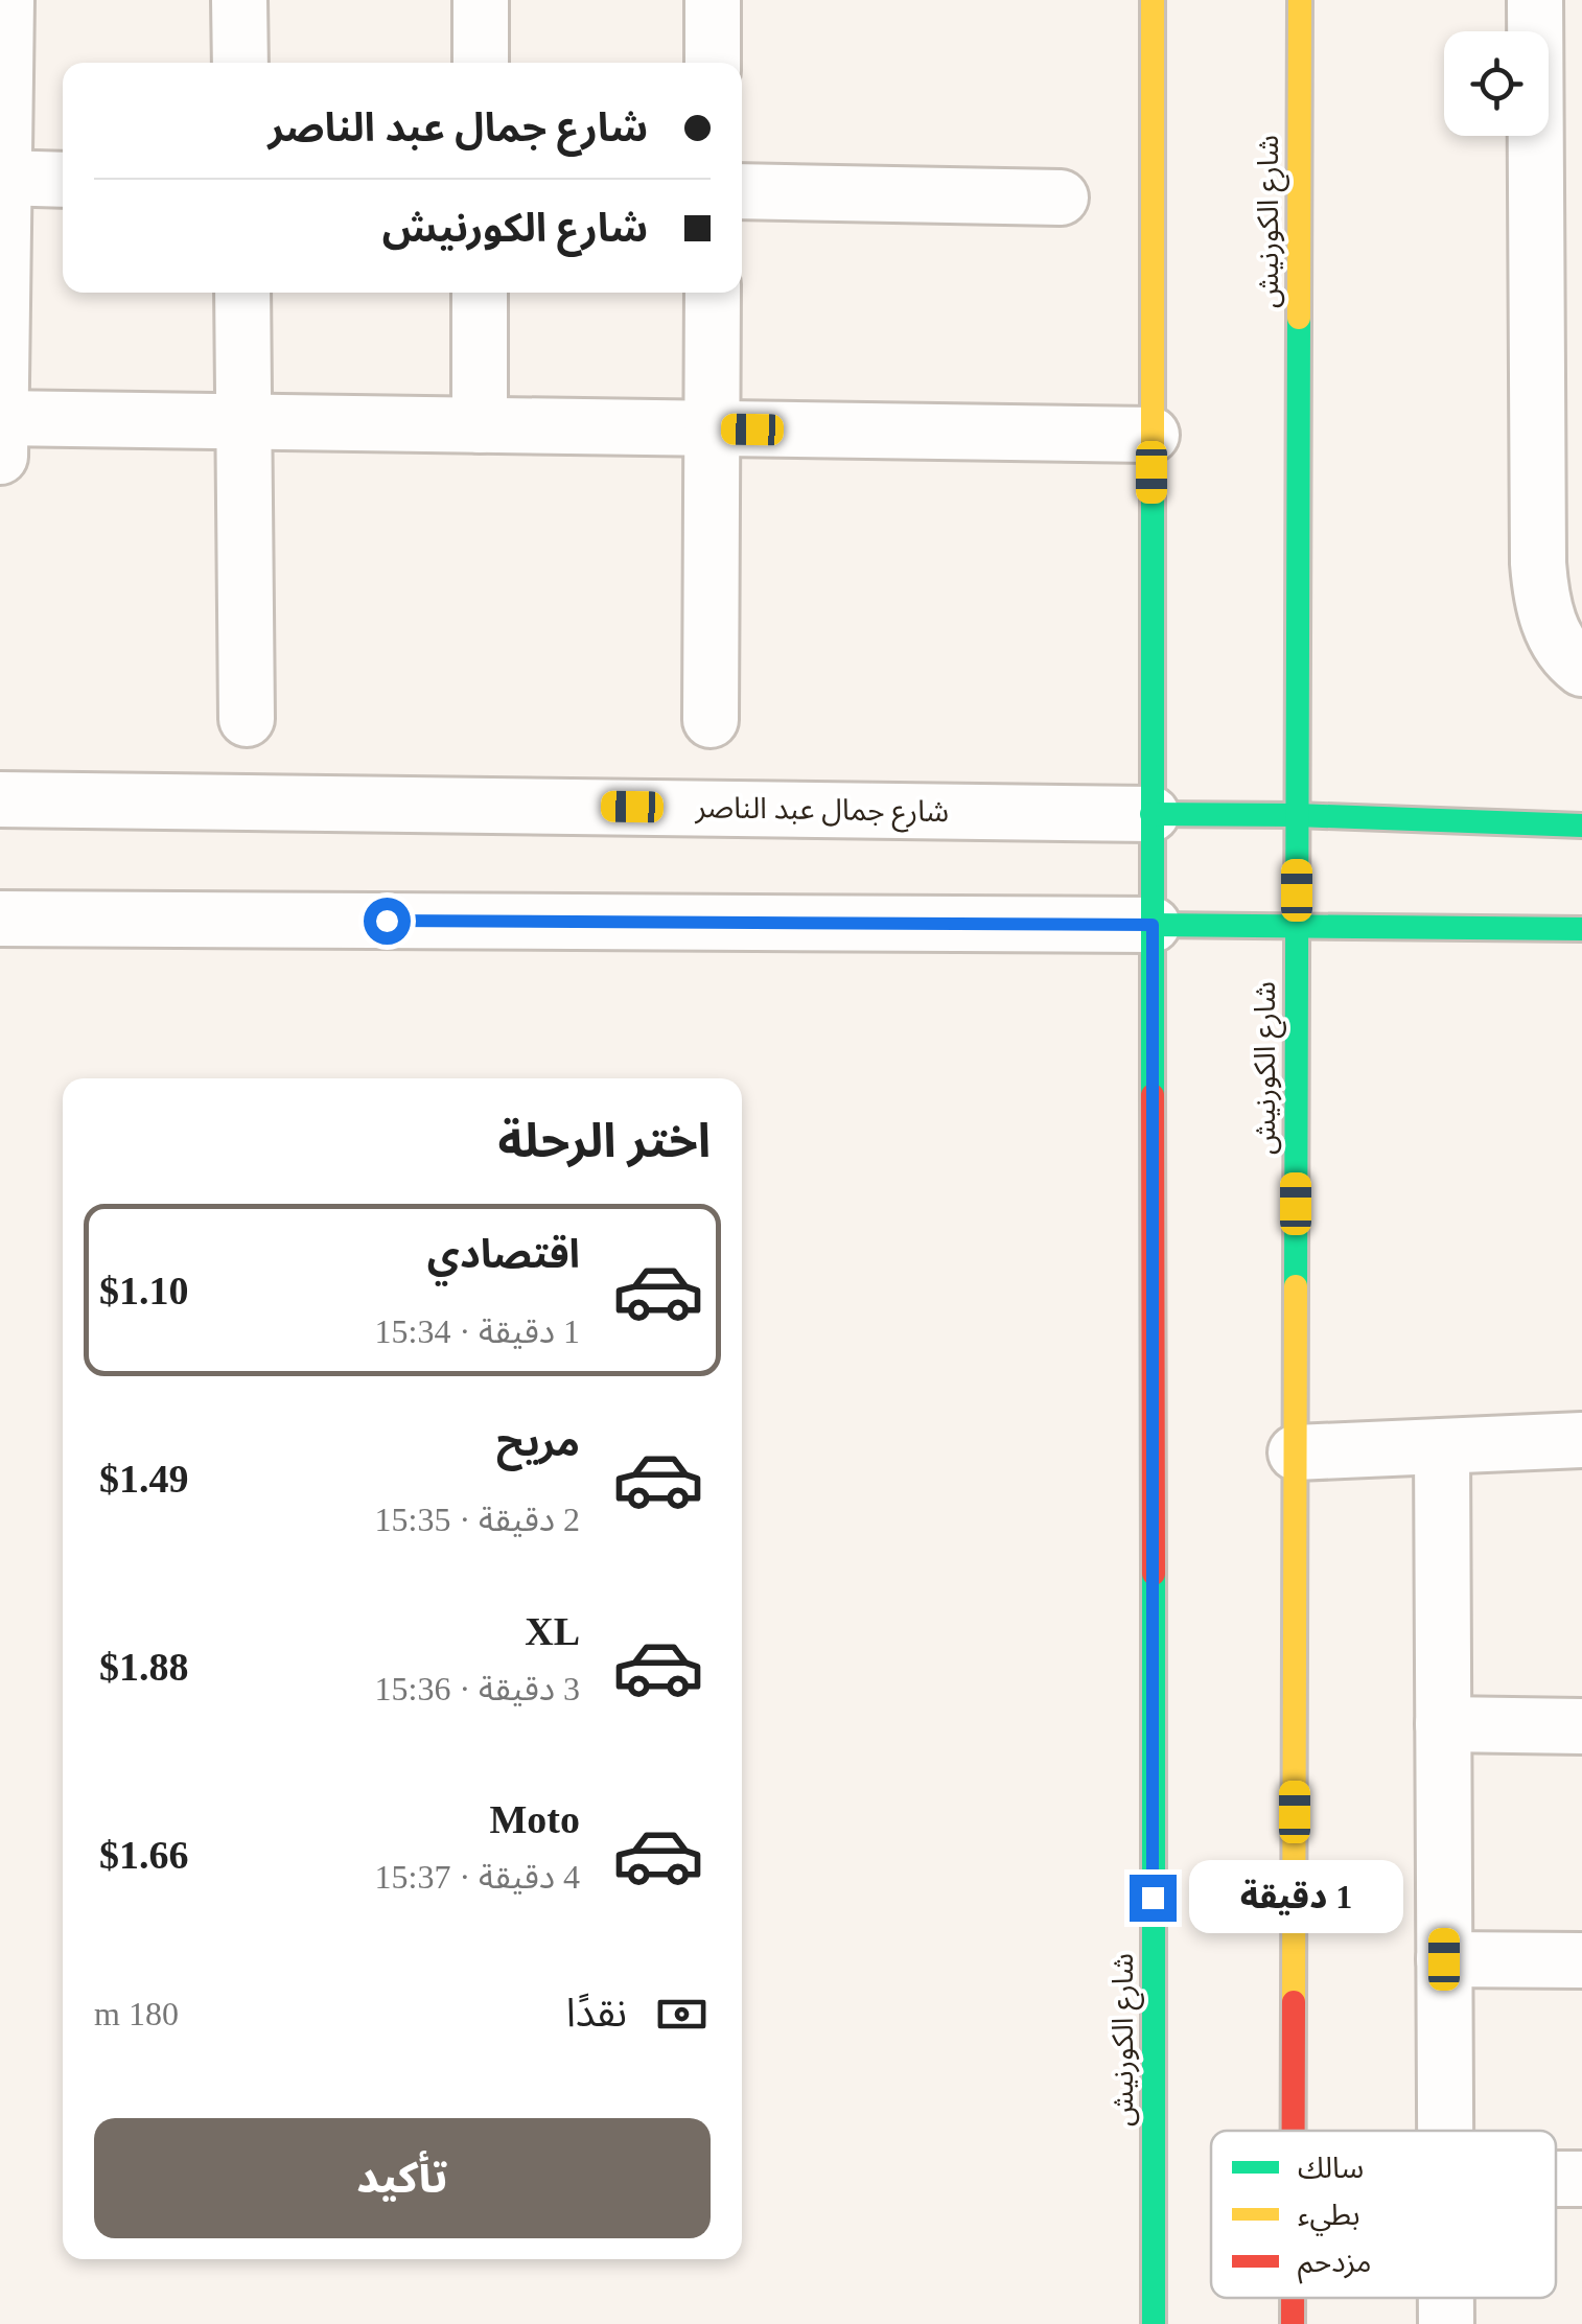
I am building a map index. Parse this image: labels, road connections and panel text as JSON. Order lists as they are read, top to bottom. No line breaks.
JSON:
{"streets":{"main road":["شارع الكورنيش","شارع جمال عبد الناصر"]},"crossings":[["شارع الكورنيش","شارع جمال عبد الناصر"]],"legend":["سالك","بطيء","مزدحم"],"page":{"banner":["شارع جمال عبد الناصر","شارع الكورنيش"],"heading":"اختر الرحلة","list":[{"name":"اقتصادي","note":"1 دقيقة · 15:34","value":"$1.10"},{"name":"مريح","note":"2 دقيقة · 15:35","value":"$1.49"},{"name":"XL","note":"3 دقيقة · 15:36","value":"$1.88"},{"name":"Moto","note":"4 دقيقة · 15:37","value":"$1.66"}],"bubble":"1 دقيقة","pay":["نقدًا","180 m"],"buttons":"تأكيد"}}
